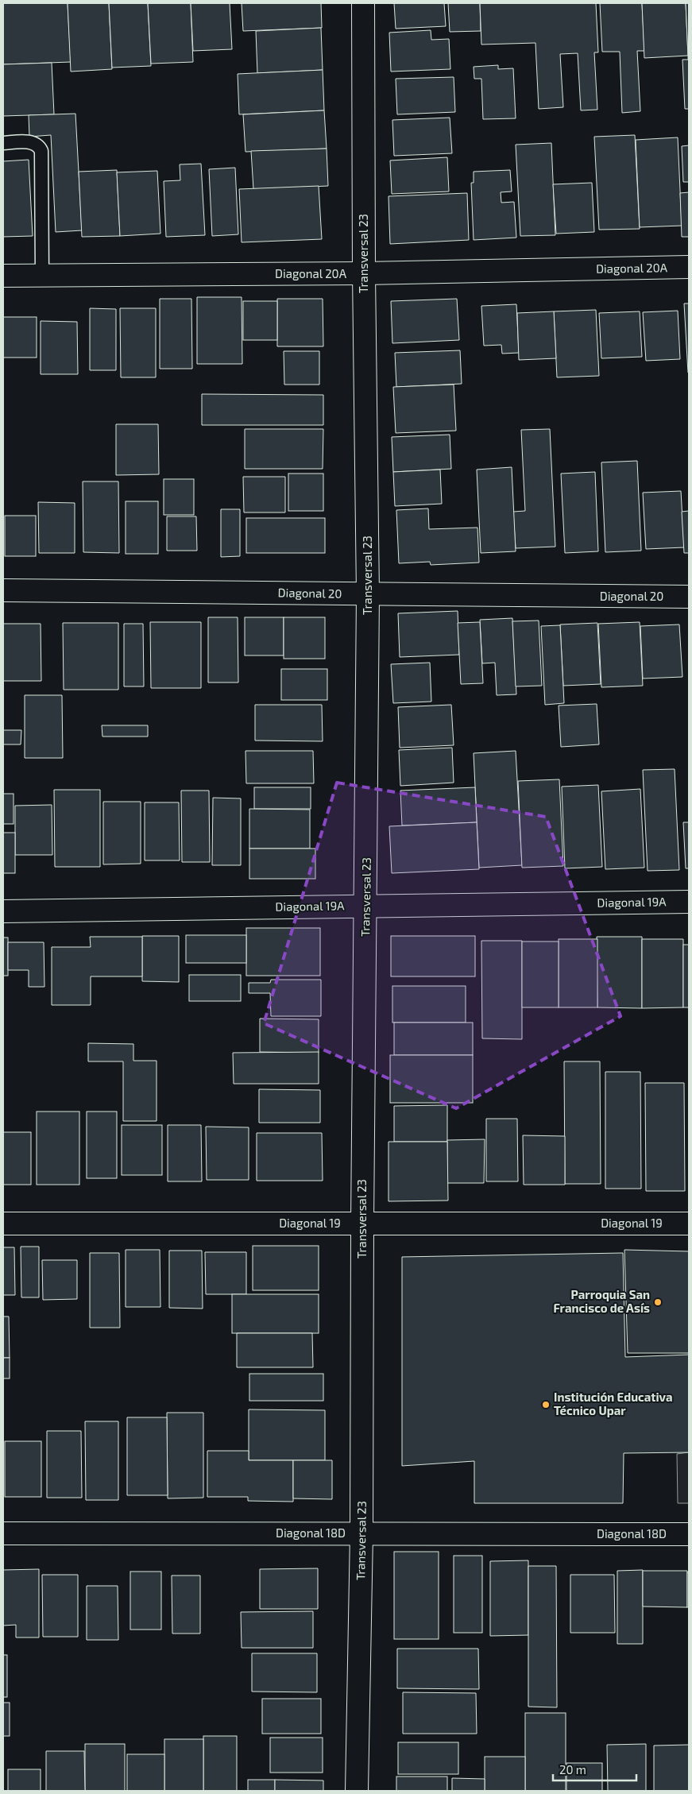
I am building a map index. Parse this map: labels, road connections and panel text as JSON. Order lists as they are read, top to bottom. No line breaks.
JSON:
{"streets":{"street":["Transversal 23","Diagonal 20A","Diagonal 20","Diagonal 19A","Diagonal 19","Diagonal 18D"]},"crossings":[["Transversal 23","Diagonal 20A"],["Transversal 23","Diagonal 20"],["Transversal 23","Diagonal 19A"],["Transversal 23","Diagonal 19"],["Transversal 23","Diagonal 18D"]],"places":["Parroquia San Francisco de Asís","Institución Educativa Técnico Upar"],"scale_bar":"20 m"}
